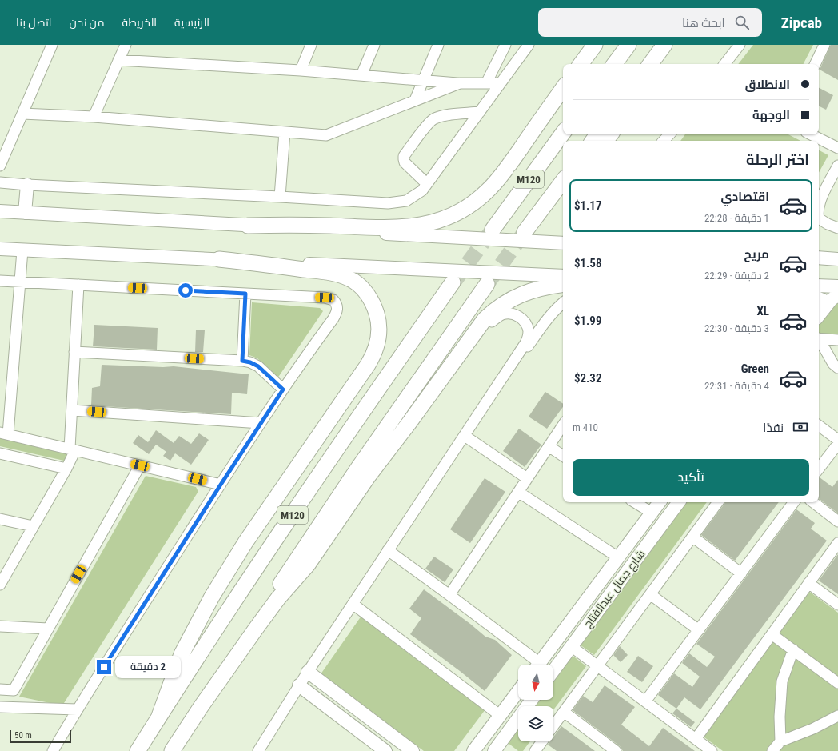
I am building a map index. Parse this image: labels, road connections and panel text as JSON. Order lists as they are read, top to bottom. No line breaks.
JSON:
{"streets":{"highway":["M120"],"main road":["شارع جمال عبدالفتاح"]},"scale_bar":"50 m","north":"bottom","page":{"header":"Zipcab","search":"ابحث هنا","nav":["الرئيسية","الخريطة","من نحن","اتصل بنا"],"banner":["الانطلاق","الوجهة"],"heading":"اختر الرحلة","list":[{"name":"اقتصادي","note":"1 دقيقة · 22:28","value":"$1.17"},{"name":"مريح","note":"2 دقيقة · 22:29","value":"$1.58"},{"name":"XL","note":"3 دقيقة · 22:30","value":"$1.99"},{"name":"Green","note":"4 دقيقة · 22:31","value":"$2.32"}],"pay":["نقدًا","410 m"],"buttons":"تأكيد","bubble":"2 دقيقة","scale":"50 m"}}
